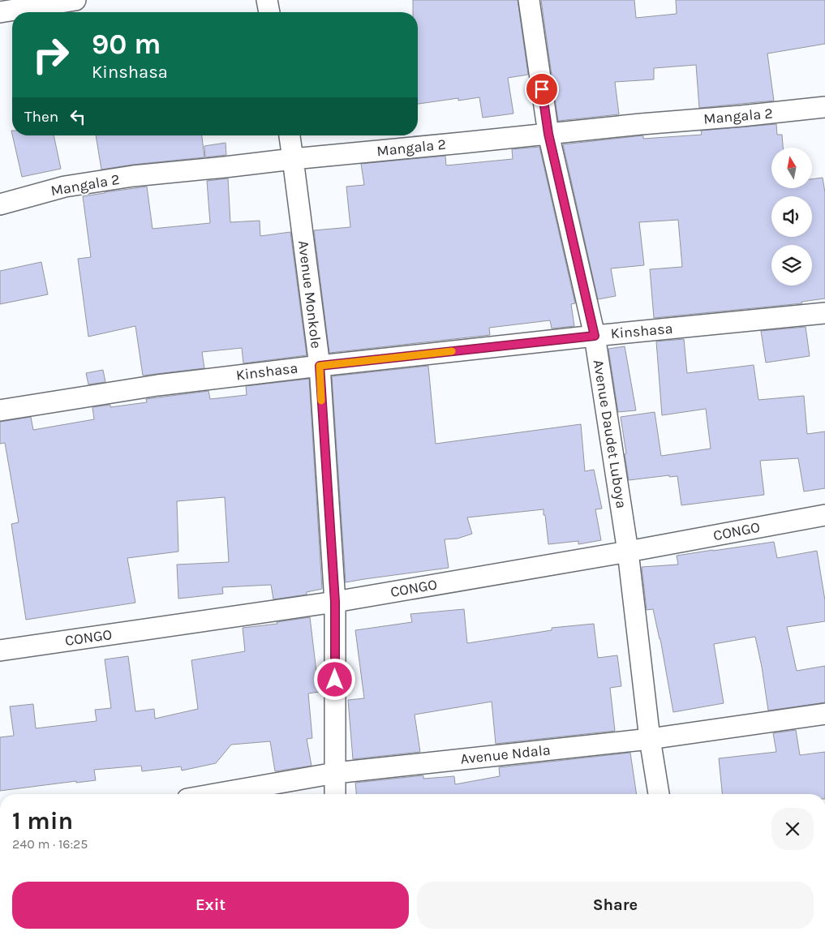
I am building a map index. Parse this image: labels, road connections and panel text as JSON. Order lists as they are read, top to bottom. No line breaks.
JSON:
{"streets":{"street":["Mangala 2","Avenue Monkole","Kinshasa","Avenue Daudet Luboya","CONGO","Avenue Ndala"]},"crossings":[["Mangala 2","Avenue Monkole"],["Mangala 2","Avenue Daudet Luboya"],["Avenue Monkole","Kinshasa"],["Avenue Monkole","CONGO"],["Avenue Monkole","Avenue Ndala"],["Kinshasa","Avenue Daudet Luboya"],["Avenue Daudet Luboya","CONGO"],["Avenue Daudet Luboya","Avenue Ndala"]],"north":"top","page":{"turn":["90 m","Kinshasa"],"then":"Then","heading":["1 min","240 m · 16:25"],"buttons":["Exit","Share"]}}
